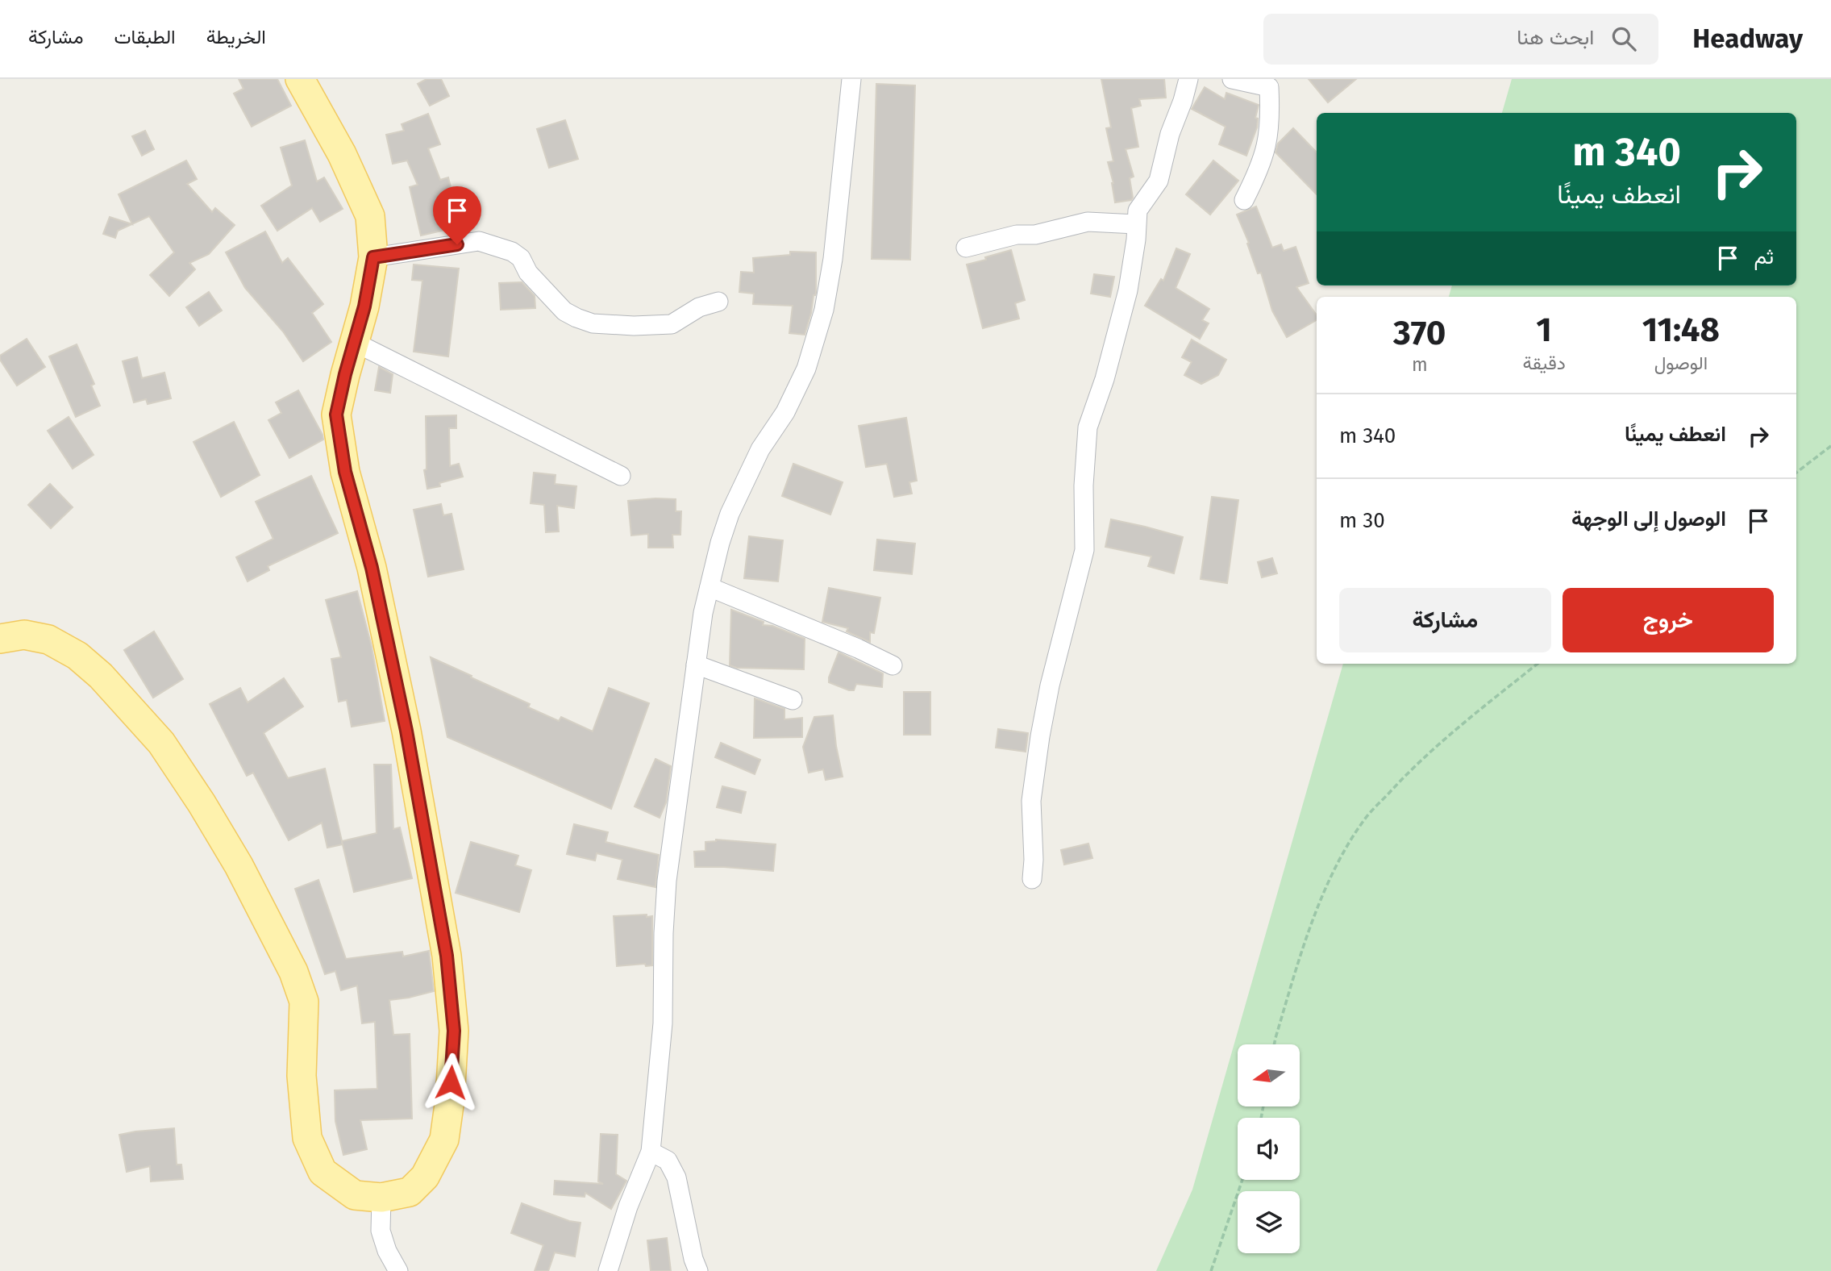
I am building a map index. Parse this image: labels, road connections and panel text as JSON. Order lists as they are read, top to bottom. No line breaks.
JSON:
{"north":"left","page":{"header":"Headway","search":"ابحث هنا","nav":["الخريطة","الطبقات","مشاركة"],"turn":["340 m","انعطف يمينًا"],"then":"ثم","eta":["11:48","الوصول","1","دقيقة","370","m"],"list":[{"name":"انعطف يمينًا","value":"340 m"},{"name":"الوصول إلى الوجهة","value":"30 m"}],"buttons":["خروج","مشاركة"]}}
